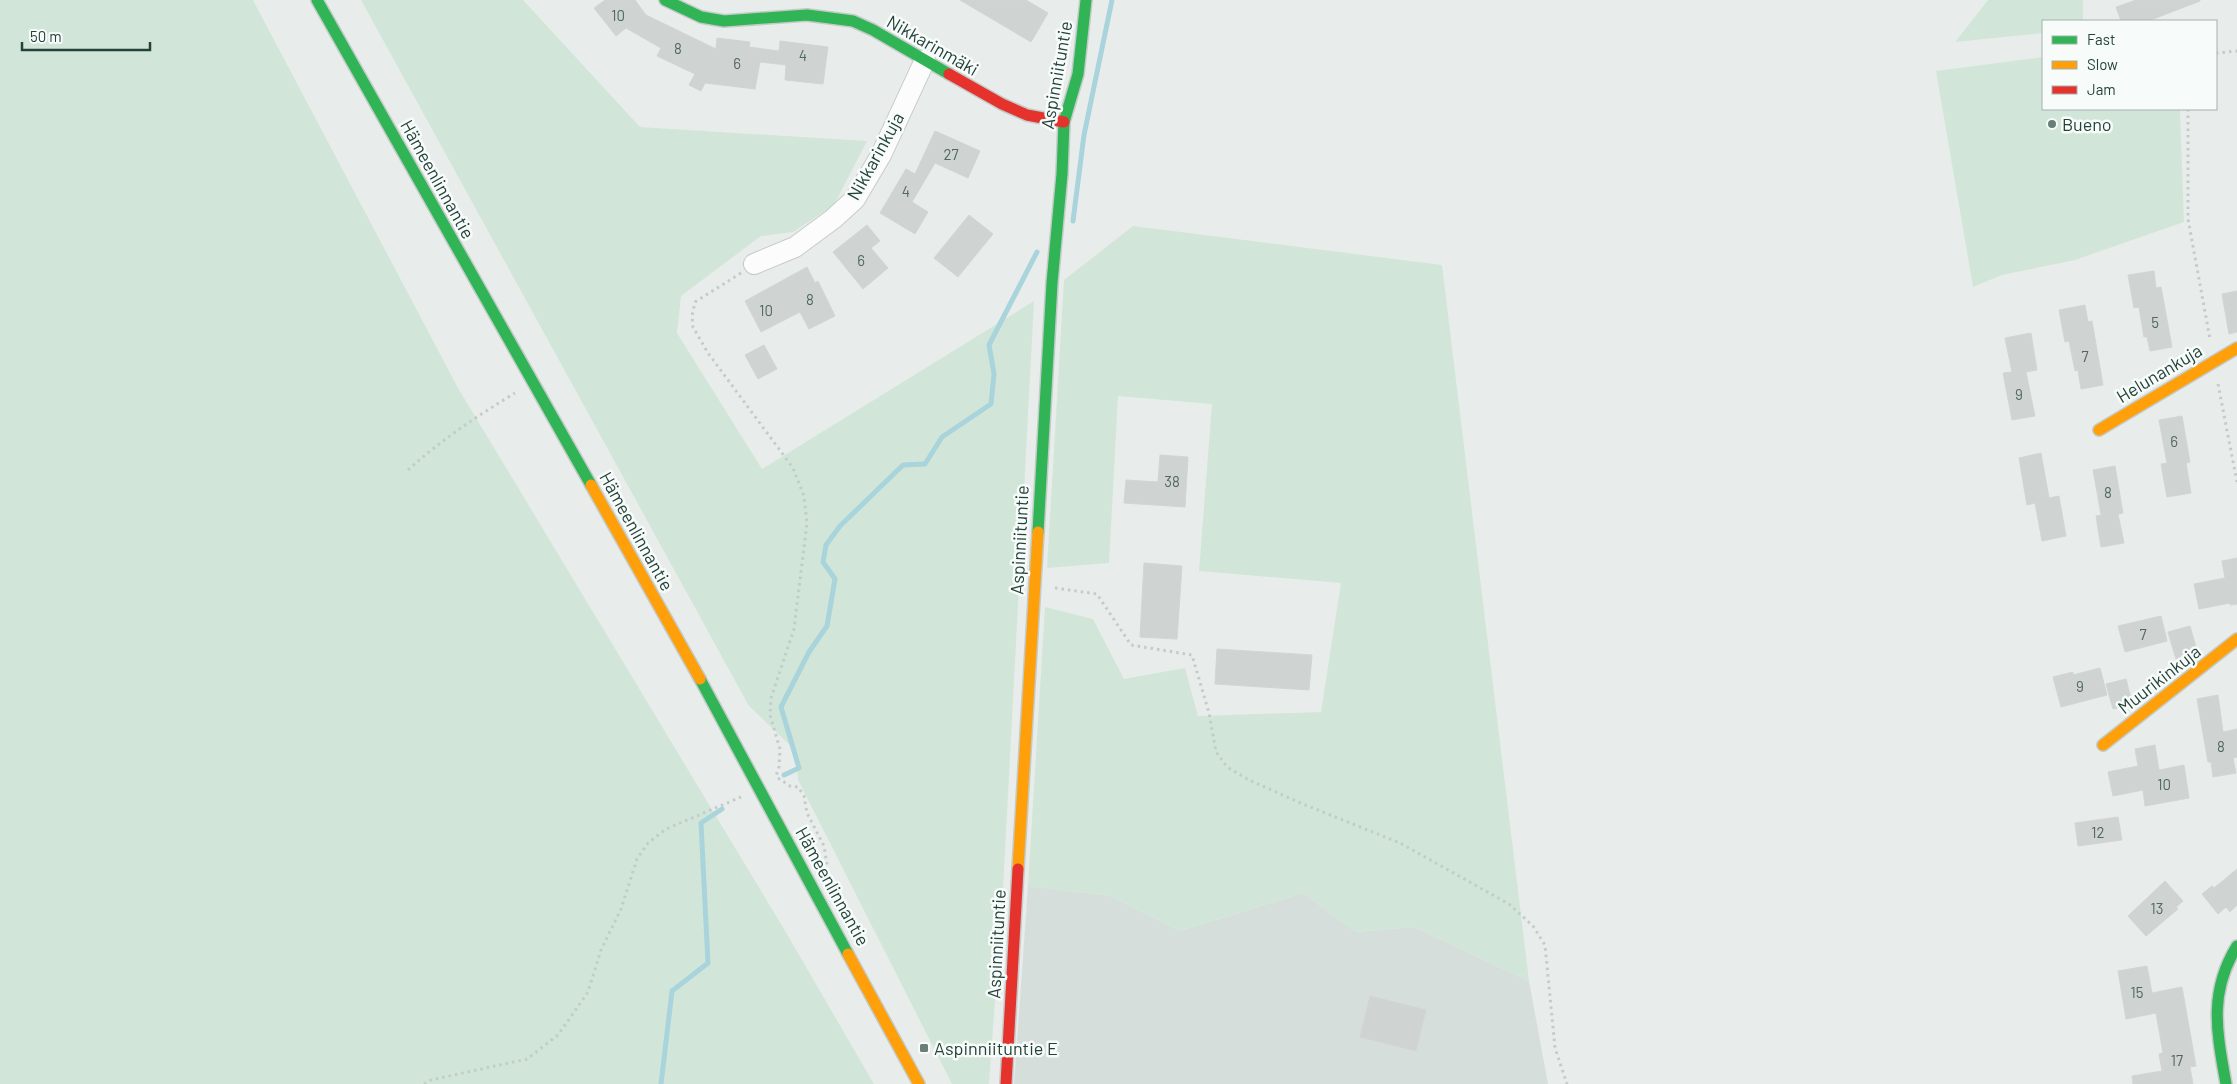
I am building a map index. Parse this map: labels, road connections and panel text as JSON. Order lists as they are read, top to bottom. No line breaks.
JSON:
{"streets":{"street":["Nikkarinmäki","Aspinniituntie","Nikkarinkuja","Hämeenlinnantie","Helunankuja","Muurikinkuja"]},"crossings":[["Nikkarinmäki","Aspinniituntie"],["Nikkarinmäki","Nikkarinkuja"]],"places":{"other":["Bueno"],"transit":["Aspinniituntie E"]},"house_numbers":["10","8","4","6","27","4","6","8","10","5","7","9","6","38","8","7","9","8","10","12","13","15","17"],"legend":["Fast","Slow","Jam"],"scale_bar":"50 m"}
